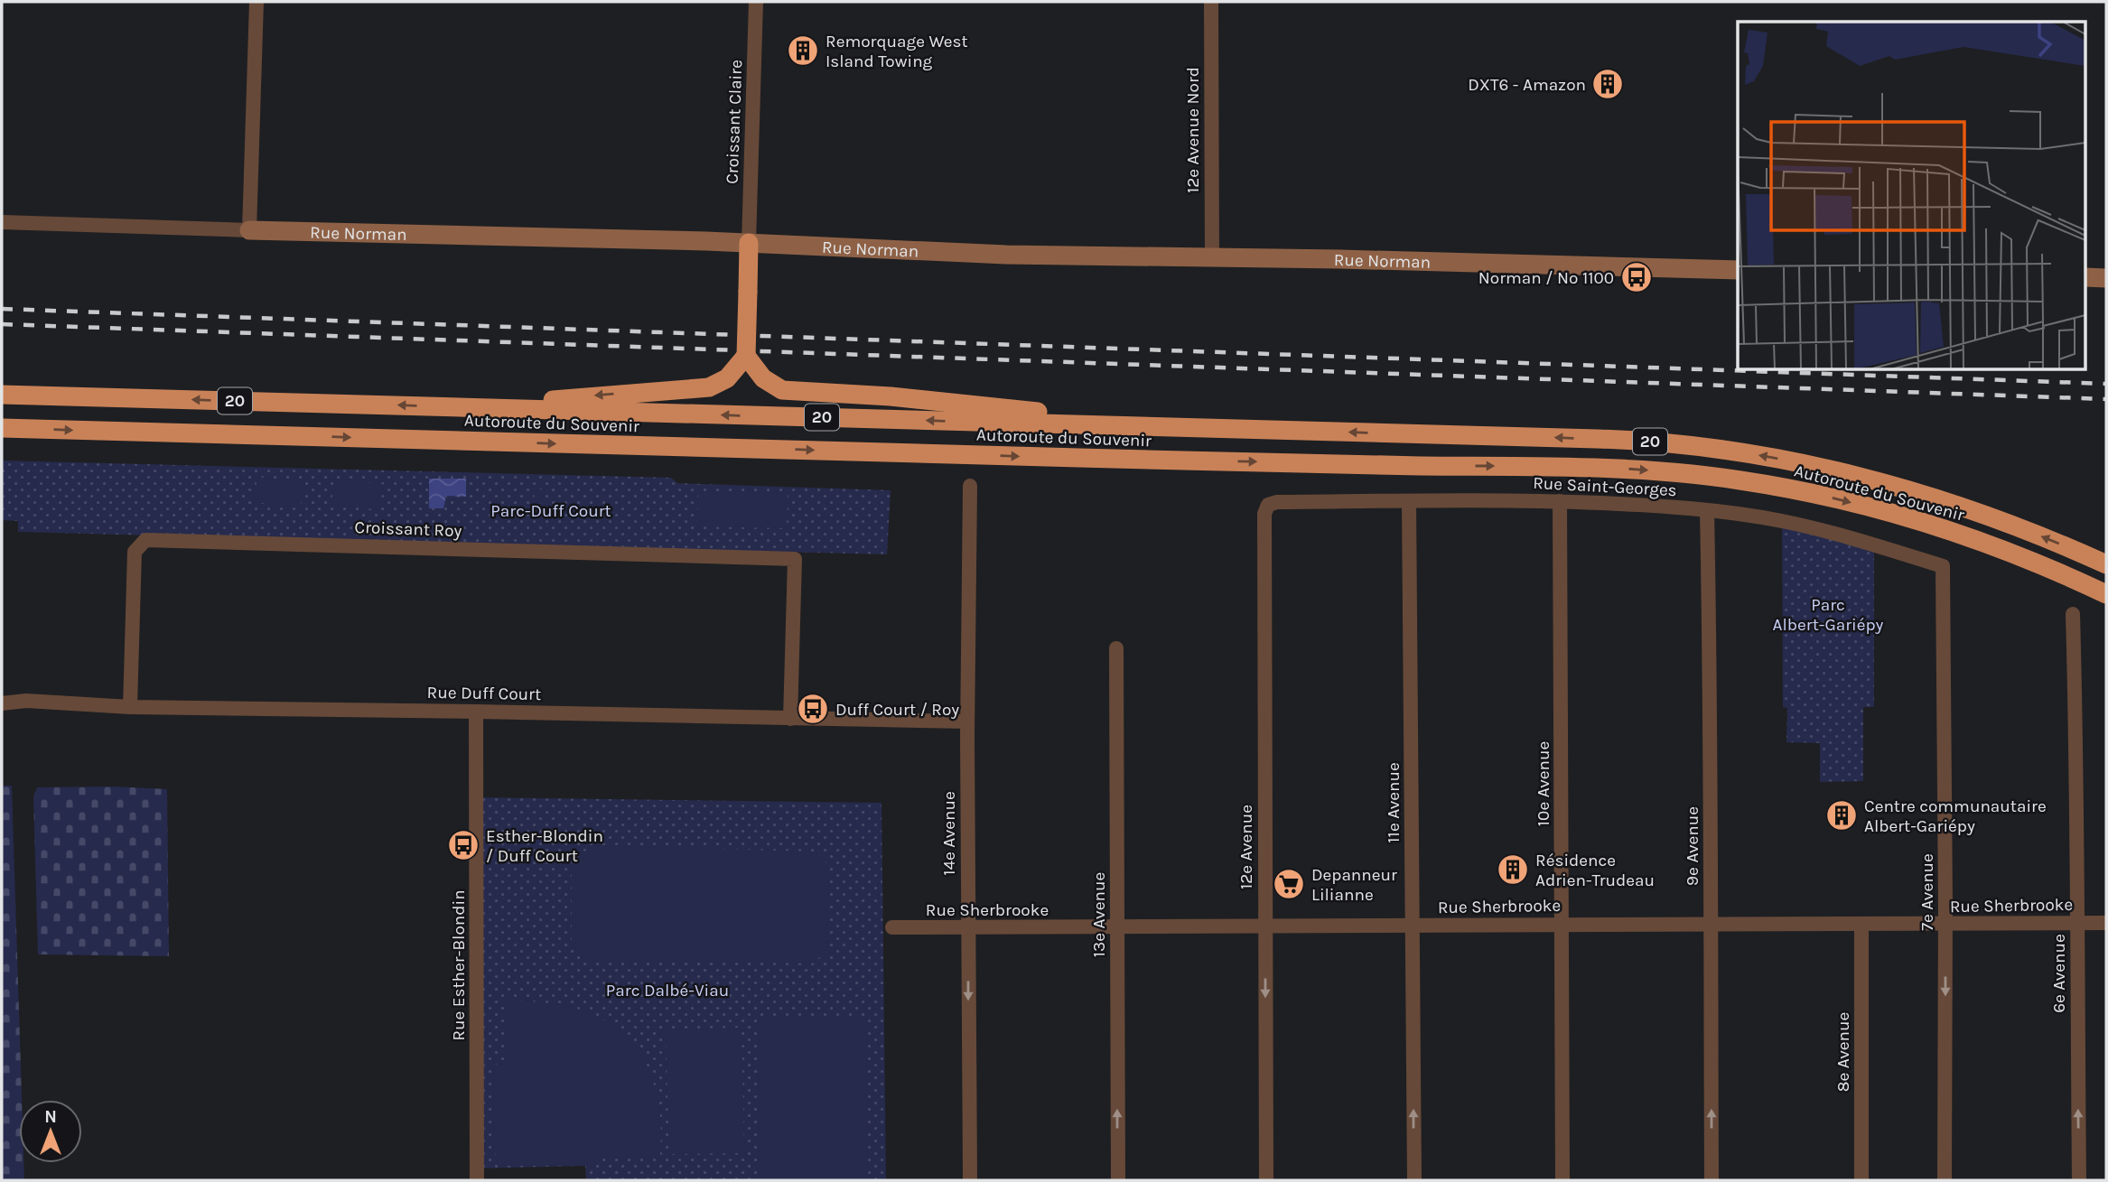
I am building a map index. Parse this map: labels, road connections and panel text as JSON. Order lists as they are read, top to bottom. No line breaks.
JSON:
{"streets":{"highway":["20","Autoroute du Souvenir"],"street":["Croissant Claire","12e Avenue Nord","Rue Norman","Rue Saint-Georges","Croissant Roy","Rue Duff Court","10e Avenue","11e Avenue","14e Avenue","9e Avenue","12e Avenue","7e Avenue","Rue Sherbrooke","13e Avenue","Rue Esther-Blondin","6e Avenue","8e Avenue"]},"crossings":[["Croissant Claire","Rue Norman"],["12e Avenue Nord","Rue Norman"],["Rue Saint-Georges","10e Avenue"],["Rue Saint-Georges","11e Avenue"],["Rue Saint-Georges","9e Avenue"],["Rue Saint-Georges","12e Avenue"],["Rue Saint-Georges","7e Avenue"],["Croissant Roy","Rue Duff Court"],["Rue Duff Court","14e Avenue"],["Rue Duff Court","Rue Esther-Blondin"],["10e Avenue","Rue Sherbrooke"],["11e Avenue","Rue Sherbrooke"],["14e Avenue","Rue Sherbrooke"],["9e Avenue","Rue Sherbrooke"],["12e Avenue","Rue Sherbrooke"],["7e Avenue","Rue Sherbrooke"],["Rue Sherbrooke","13e Avenue"],["Rue Sherbrooke","6e Avenue"],["Rue Sherbrooke","8e Avenue"]],"one_way":["11e Avenue","14e Avenue","9e Avenue","12e Avenue","7e Avenue","13e Avenue","6e Avenue"],"parks":["Parc-Duff Court","Parc Albert-Gariépy","Parc Dalbé-Viau"],"places":{"building":["Remorquage West Island Towing","DXT6 - Amazon","Centre communautaire Albert-Gariépy","Résidence Adrien-Trudeau"],"bus stop":["Norman / No 1100","Duff Court / Roy","Esther-Blondin / Duff Court"],"supermarket":["Depanneur Lilianne"]},"north":"top"}
